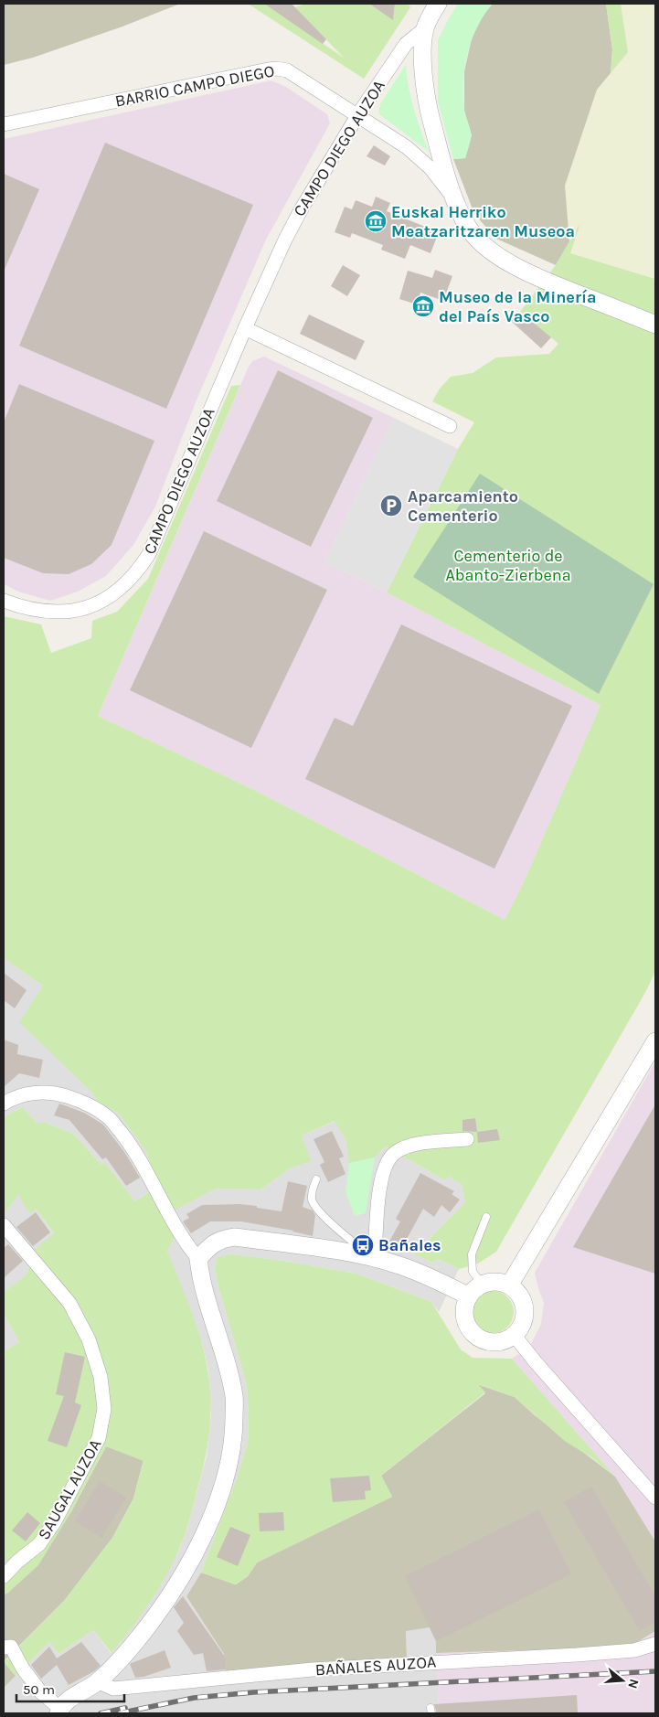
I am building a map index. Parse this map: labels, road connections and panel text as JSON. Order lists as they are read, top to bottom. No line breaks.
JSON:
{"streets":{"street":["BARRIO CAMPO DIEGO","CAMPO DIEGO AUZOA","SAUGAL AUZOA","BAÑALES AUZOA"]},"crossings":[["BARRIO CAMPO DIEGO","CAMPO DIEGO AUZOA"]],"parks":["Cementerio de Abanto-Zierbena"],"places":{"museum":["Euskal Herriko Meatzaritzaren Museoa","Museo de la Minería del País Vasco"],"parking":["Aparcamiento Cementerio"],"bus stop":["Bañales"]},"scale_bar":"50 m","north":"right"}
